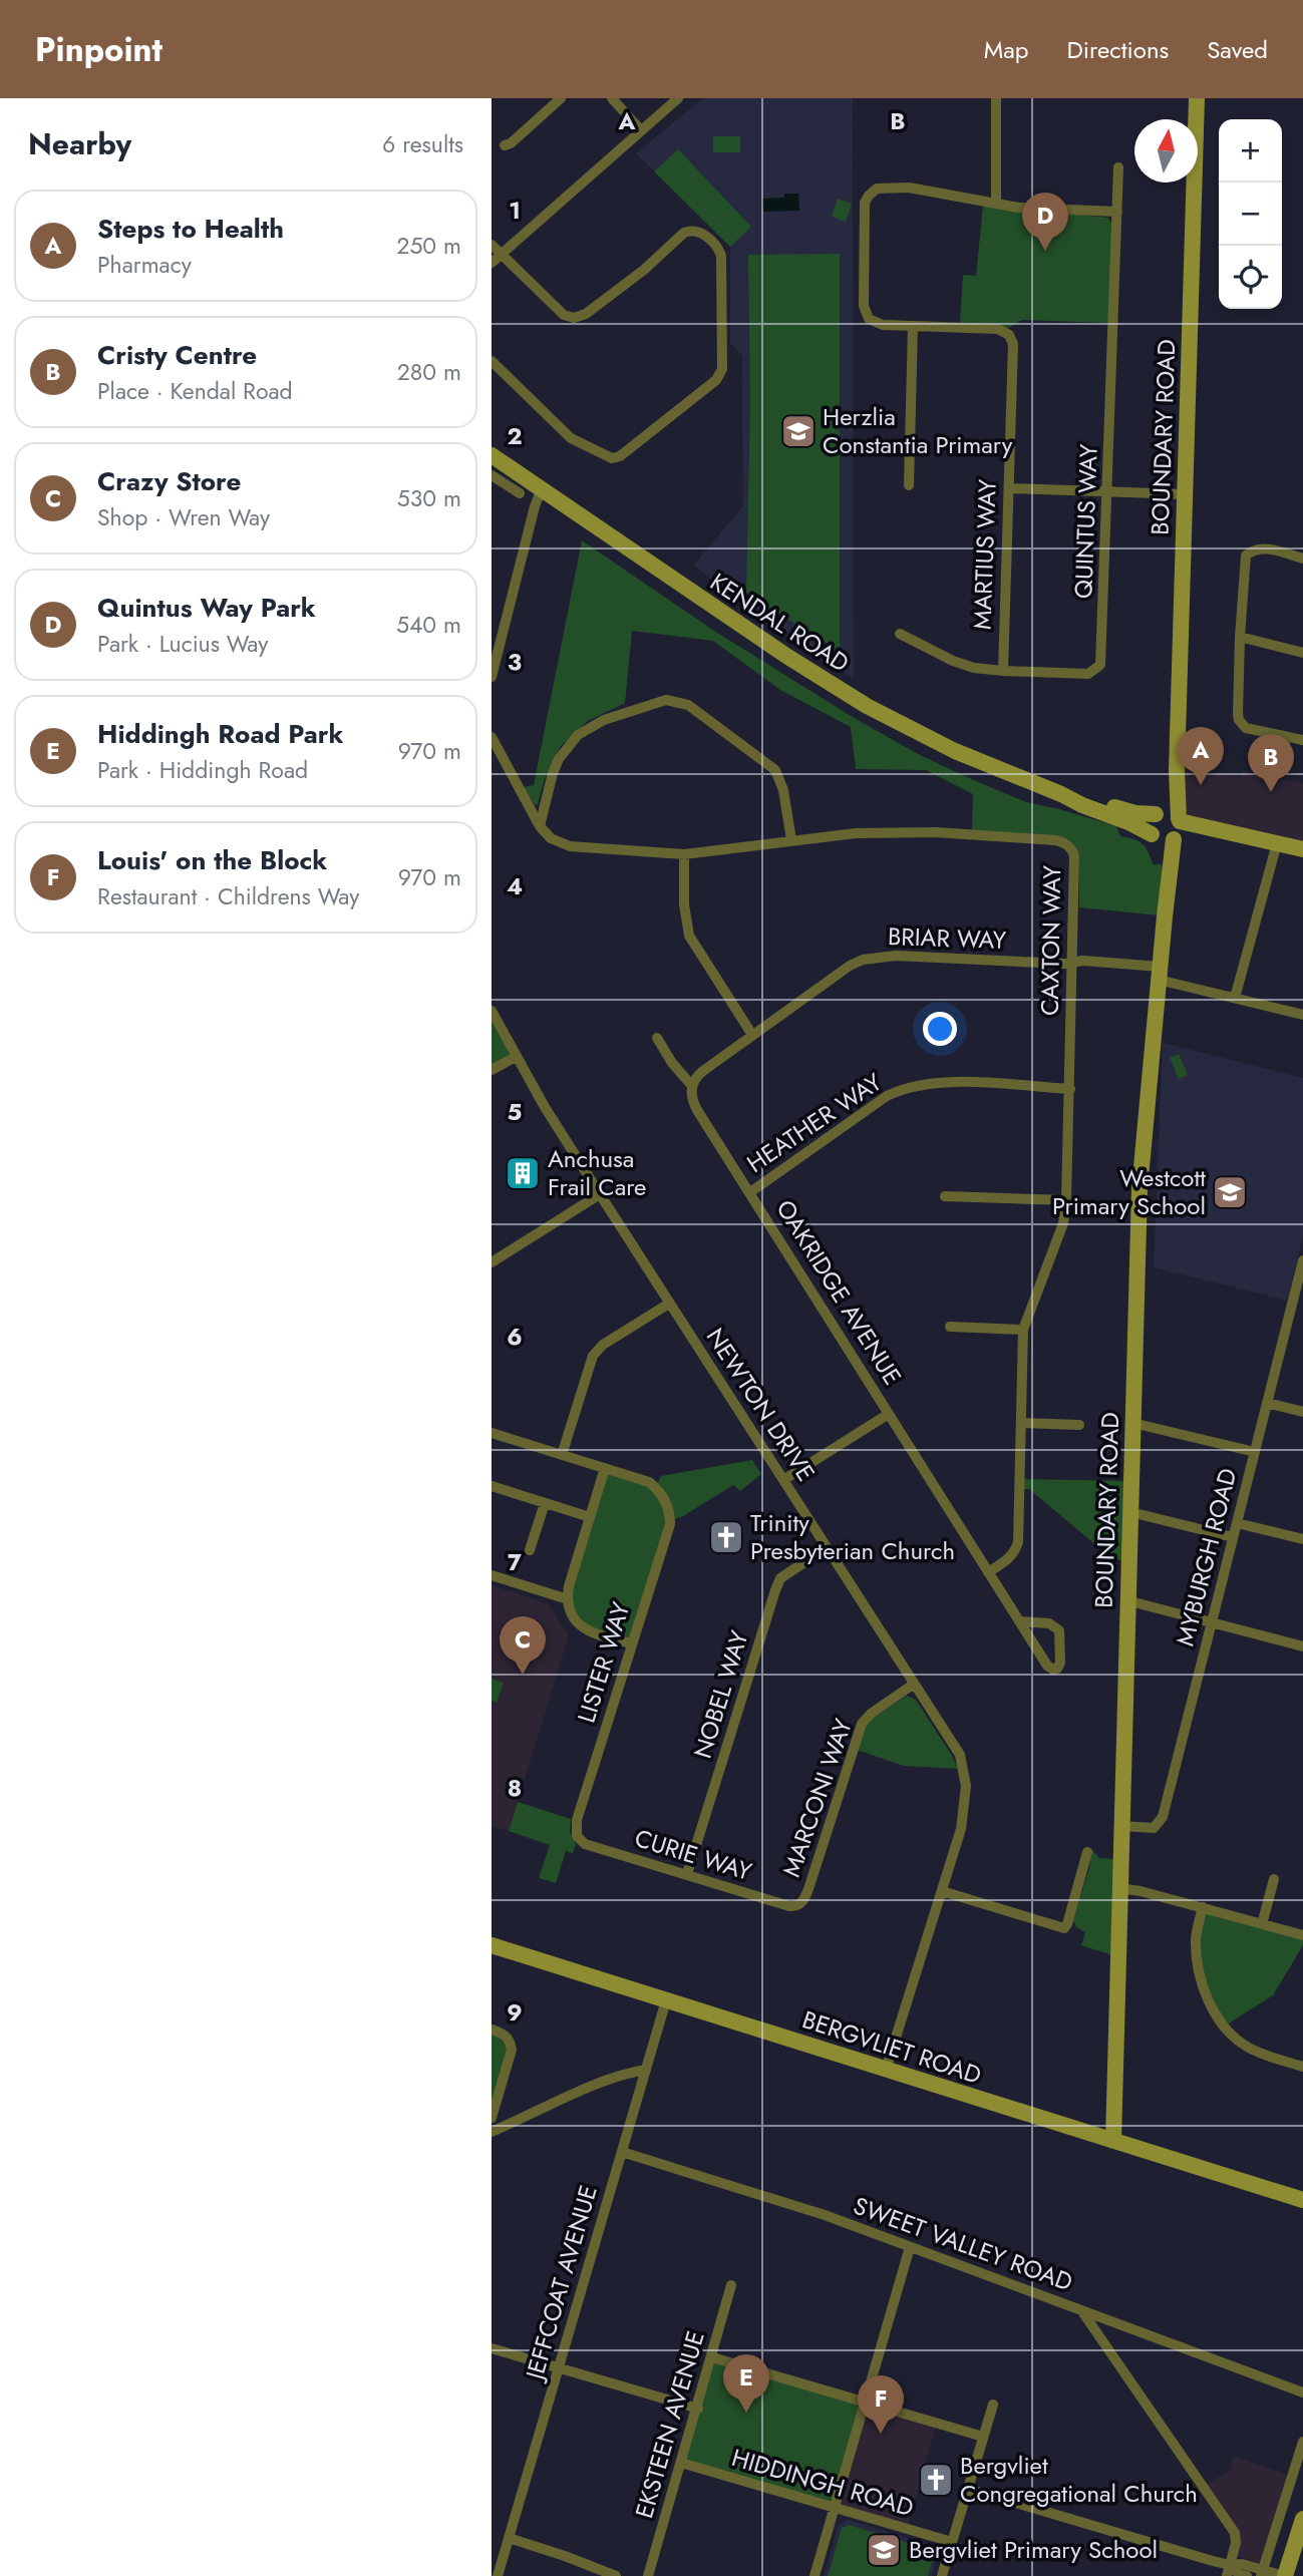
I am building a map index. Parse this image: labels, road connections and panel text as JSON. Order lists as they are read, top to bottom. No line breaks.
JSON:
{"streets":{"street":["BOUNDARY ROAD","QUINTUS WAY","MARTIUS WAY","KENDAL ROAD","BRIAR WAY","CAXTON WAY","HEATHER WAY","OAKRIDGE AVENUE","NEWTON DRIVE","MYBURGH ROAD","LISTER WAY","NOBEL WAY","MARCONI WAY","CURIE WAY","BERGVLIET ROAD","SWEET VALLEY ROAD","JEFFCOAT AVENUE","EKSTEEN AVENUE","HIDDINGH ROAD"]},"crossings":[["BOUNDARY ROAD","KENDAL ROAD"],["BOUNDARY ROAD","BRIAR WAY"],["BOUNDARY ROAD","MYBURGH ROAD"],["BOUNDARY ROAD","BERGVLIET ROAD"],["QUINTUS WAY","MARTIUS WAY"],["BRIAR WAY","CAXTON WAY"],["BRIAR WAY","OAKRIDGE AVENUE"],["CAXTON WAY","HEATHER WAY"],["HEATHER WAY","OAKRIDGE AVENUE"],["OAKRIDGE AVENUE","NEWTON DRIVE"],["NEWTON DRIVE","NOBEL WAY"],["NEWTON DRIVE","MARCONI WAY"],["NEWTON DRIVE","BERGVLIET ROAD"],["LISTER WAY","CURIE WAY"],["NOBEL WAY","CURIE WAY"],["MARCONI WAY","CURIE WAY"],["BERGVLIET ROAD","JEFFCOAT AVENUE"],["SWEET VALLEY ROAD","JEFFCOAT AVENUE"],["EKSTEEN AVENUE","HIDDINGH ROAD"]],"places":{"school or university":["Herzlia Constantia Primary","Westcott Primary School","Bergvliet Primary School"],"building":["Anchusa Frail Care"],"church":["Trinity Presbyterian Church","Bergvliet Congregational Church"]},"north":"top","page":{"header":"Pinpoint","nav":["Map","Directions","Saved"],"heading":["Nearby","6 results"],"map_buttons":["+","−"],"list":[{"mark":"A","name":"Steps to Health","note":"Pharmacy","value":"250 m"},{"mark":"B","name":"Cristy Centre","note":"Place · Kendal Road","value":"280 m"},{"mark":"C","name":"Crazy Store","note":"Shop · Wren Way","value":"530 m"},{"mark":"D","name":"Quintus Way Park","note":"Park · Lucius Way","value":"540 m"},{"mark":"E","name":"Hiddingh Road Park","note":"Park · Hiddingh Road","value":"970 m"},{"mark":"F","name":"Louis' on the Block","note":"Restaurant · Childrens Way","value":"970 m"}],"pins":["D","A","B","C","E","F"]},"grid":{"columns":["A","B"],"rows":["1","2","3","4","5","6","7","8","9"]}}
